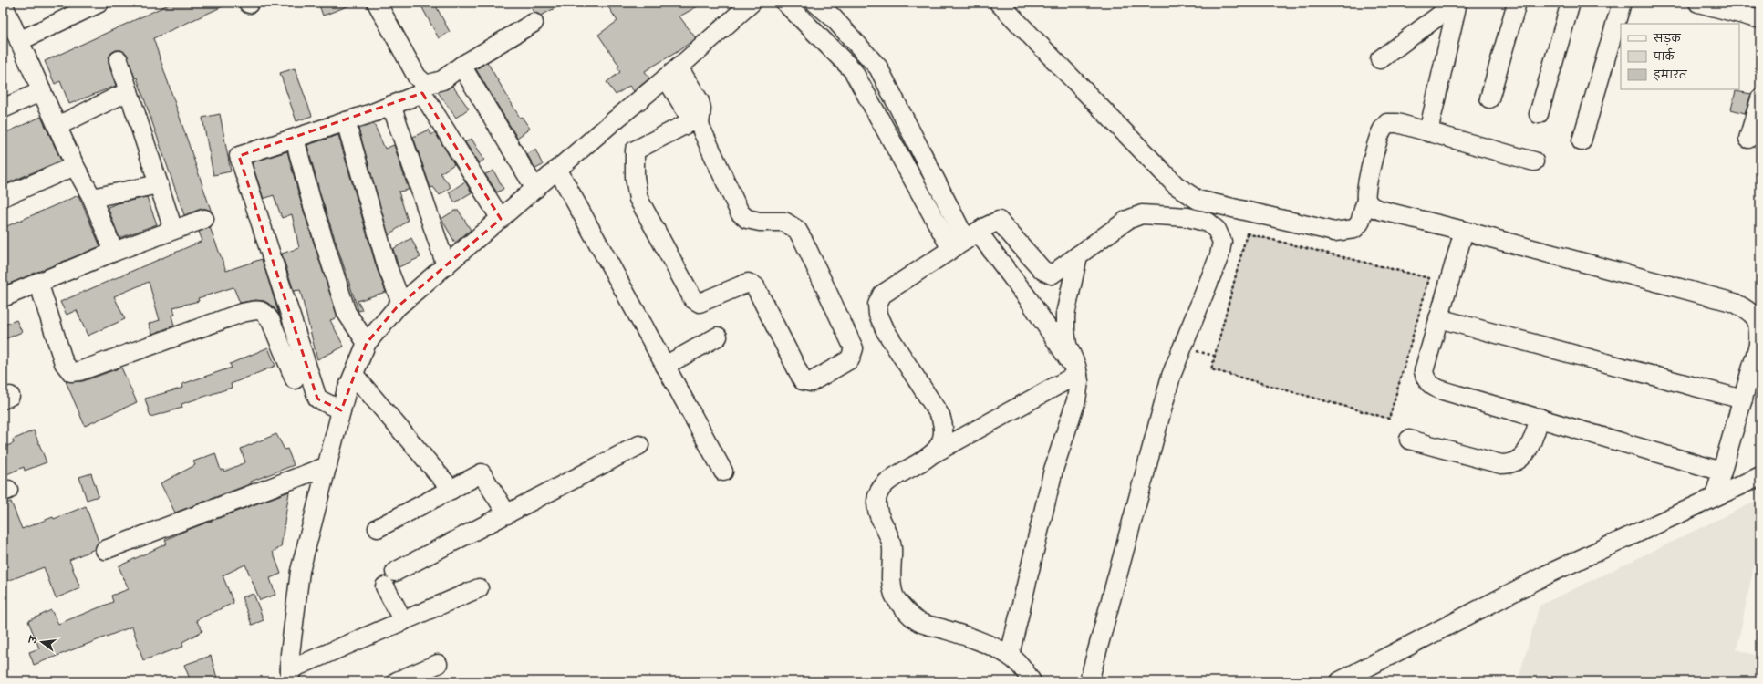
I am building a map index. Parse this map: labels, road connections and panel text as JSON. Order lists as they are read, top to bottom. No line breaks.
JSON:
{"legend":["सड़क","पार्क","इमारत"],"north":"left"}
